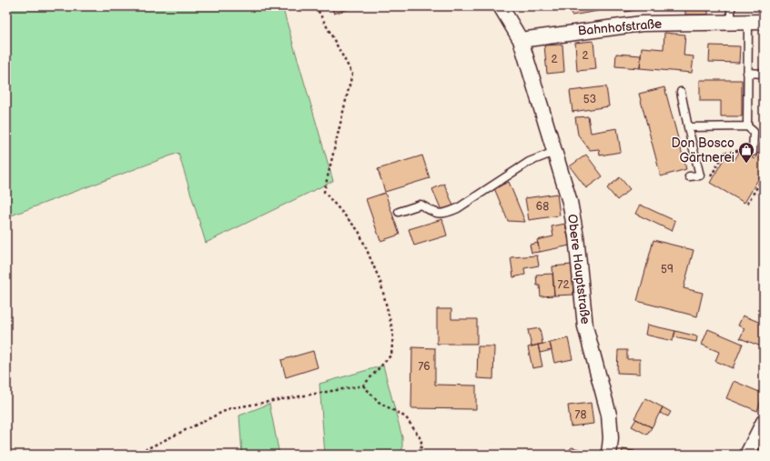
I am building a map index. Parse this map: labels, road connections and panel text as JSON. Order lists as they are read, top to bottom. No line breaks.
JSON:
{"streets":{"street":["Bahnhofstraße","Obere Hauptstraße"]},"crossings":[["Bahnhofstraße","Obere Hauptstraße"]],"places":{"shop":["Don Bosco Gärtnerei"]},"house_numbers":["2","2","53","68","59","72","76","78"]}
